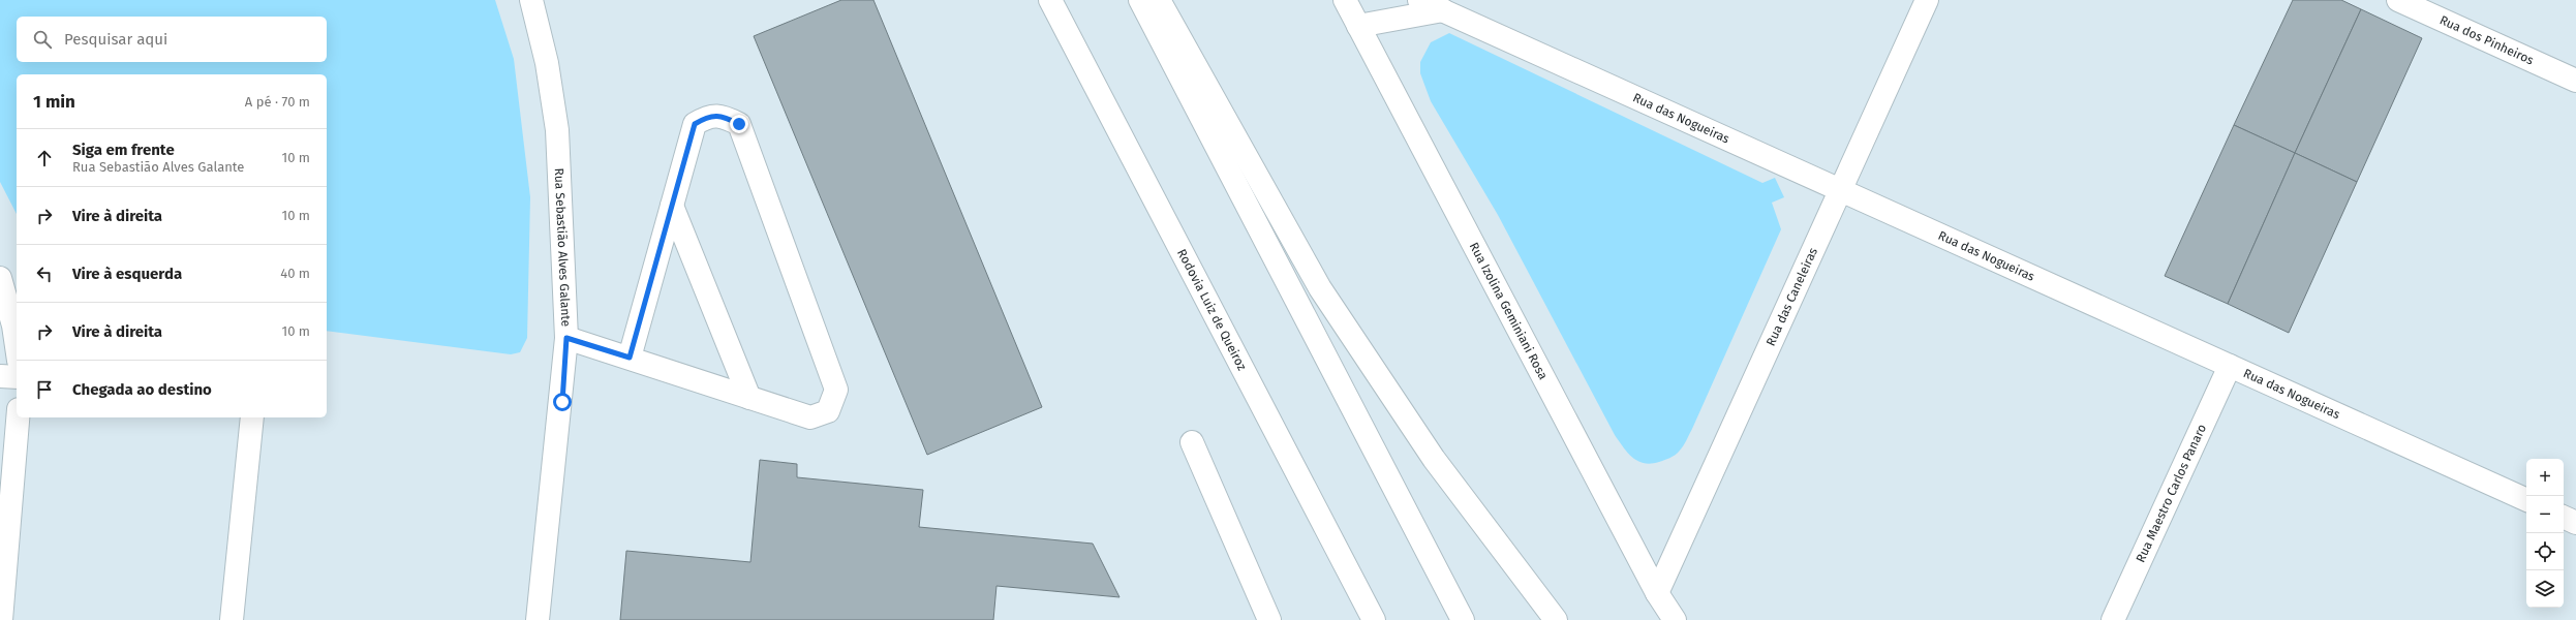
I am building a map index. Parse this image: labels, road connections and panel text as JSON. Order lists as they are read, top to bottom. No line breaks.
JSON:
{"streets":{"main road":["Rua dos Pinheiros","Rua das Nogueiras","Rua Sebastião Alves Galante","Rua das Caneleiras","Rodovia Luiz de Queiroz","Rua Izolina Geminiani Rosa","Rua Maestro Carlos Panaro"]},"crossings":[["Rua das Nogueiras","Rua das Caneleiras"],["Rua das Nogueiras","Rua Maestro Carlos Panaro"],["Rua das Caneleiras","Rua Izolina Geminiani Rosa"]],"page":{"search":"Pesquisar aqui","heading":["1 min","A pé · 70 m"],"list":[["Siga em frente","Rua Sebastião Alves Galante","10 m"],["Vire à direita","10 m"],["Vire à esquerda","40 m"],["Vire à direita","10 m"],"Chegada ao destino"],"map_buttons":["+","−"]}}
